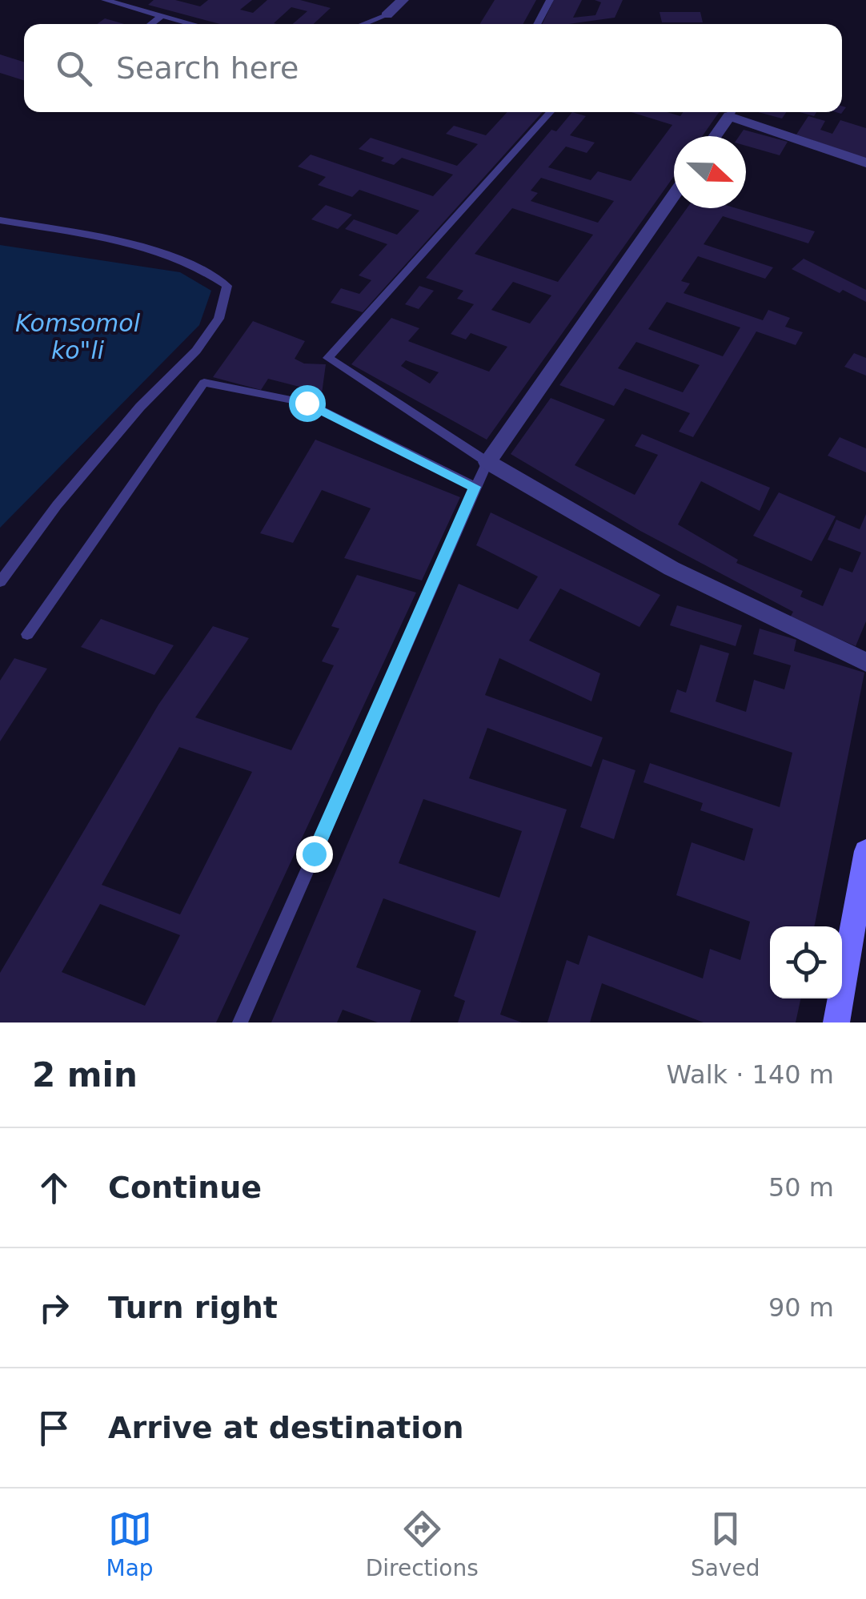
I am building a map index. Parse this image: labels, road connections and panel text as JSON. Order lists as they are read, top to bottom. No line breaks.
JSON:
{"water":["Komsomol ko\"li"],"north":"right","page":{"search":"Search here","heading":["2 min","Walk · 140 m"],"list":[["Continue","50 m"],["Turn right","90 m"],"Arrive at destination"],"nav":["Map","Directions","Saved"]}}
